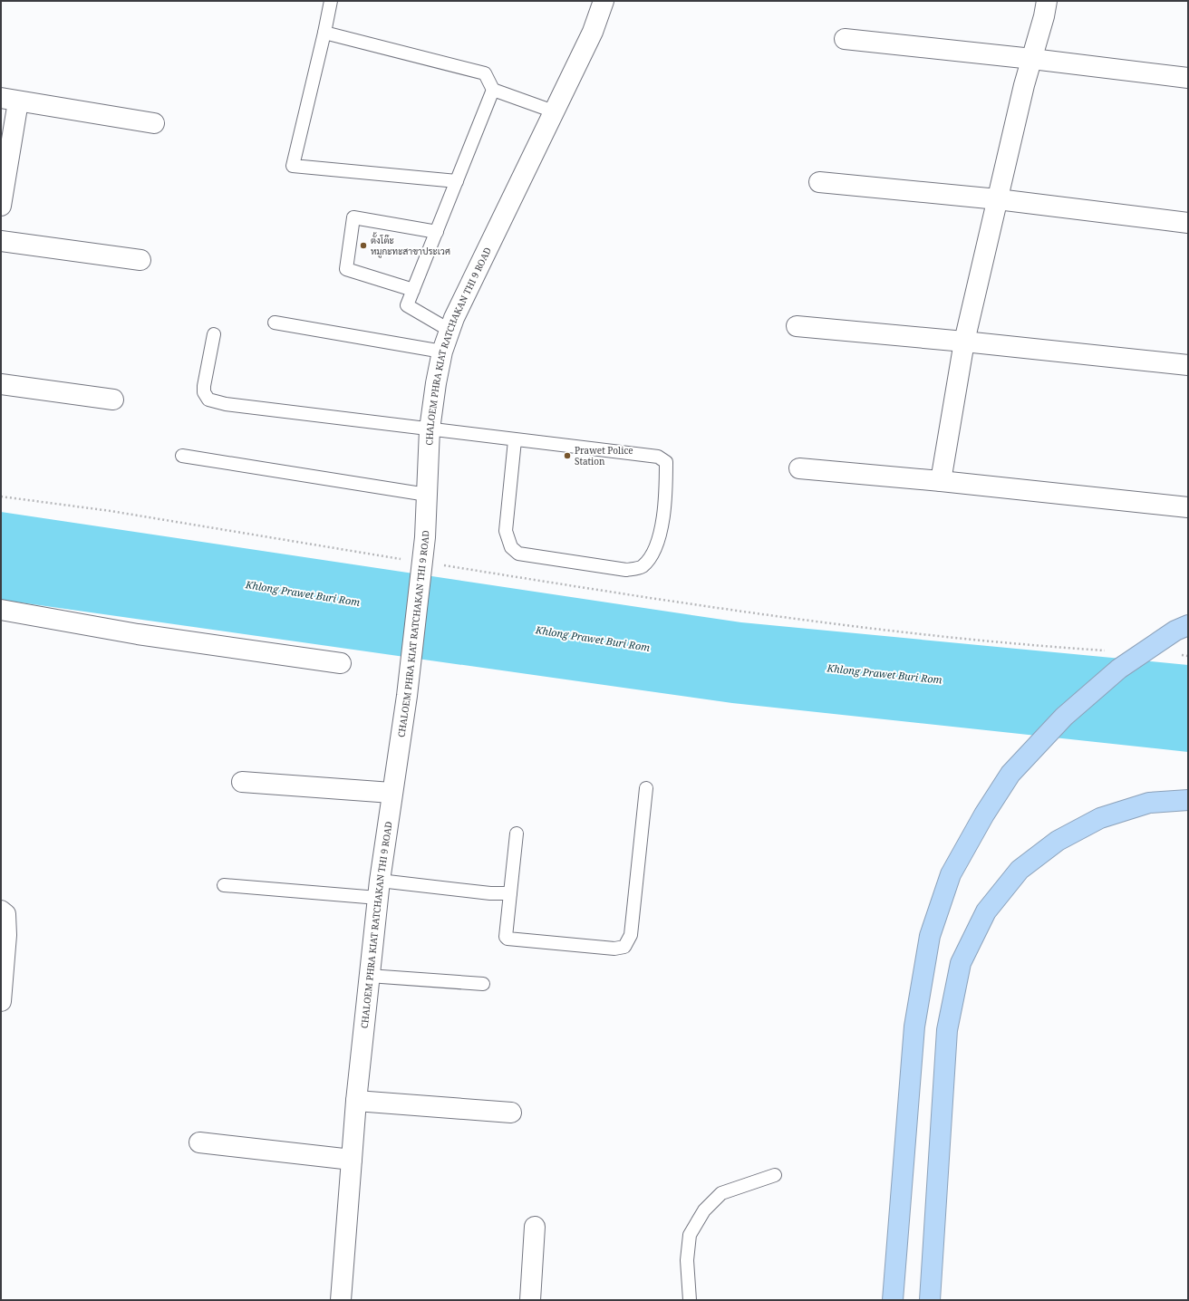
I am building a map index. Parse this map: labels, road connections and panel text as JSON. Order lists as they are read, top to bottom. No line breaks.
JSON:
{"streets":{"street":["CHALOEM PHRA KIAT RATCHAKAN THI 9 ROAD"]},"water":["Khlong Prawet Buri Rom"],"places":["ตั้งโต๊ะ หมูกะทะสาขาประเวศ","Prawet Police Station"]}
